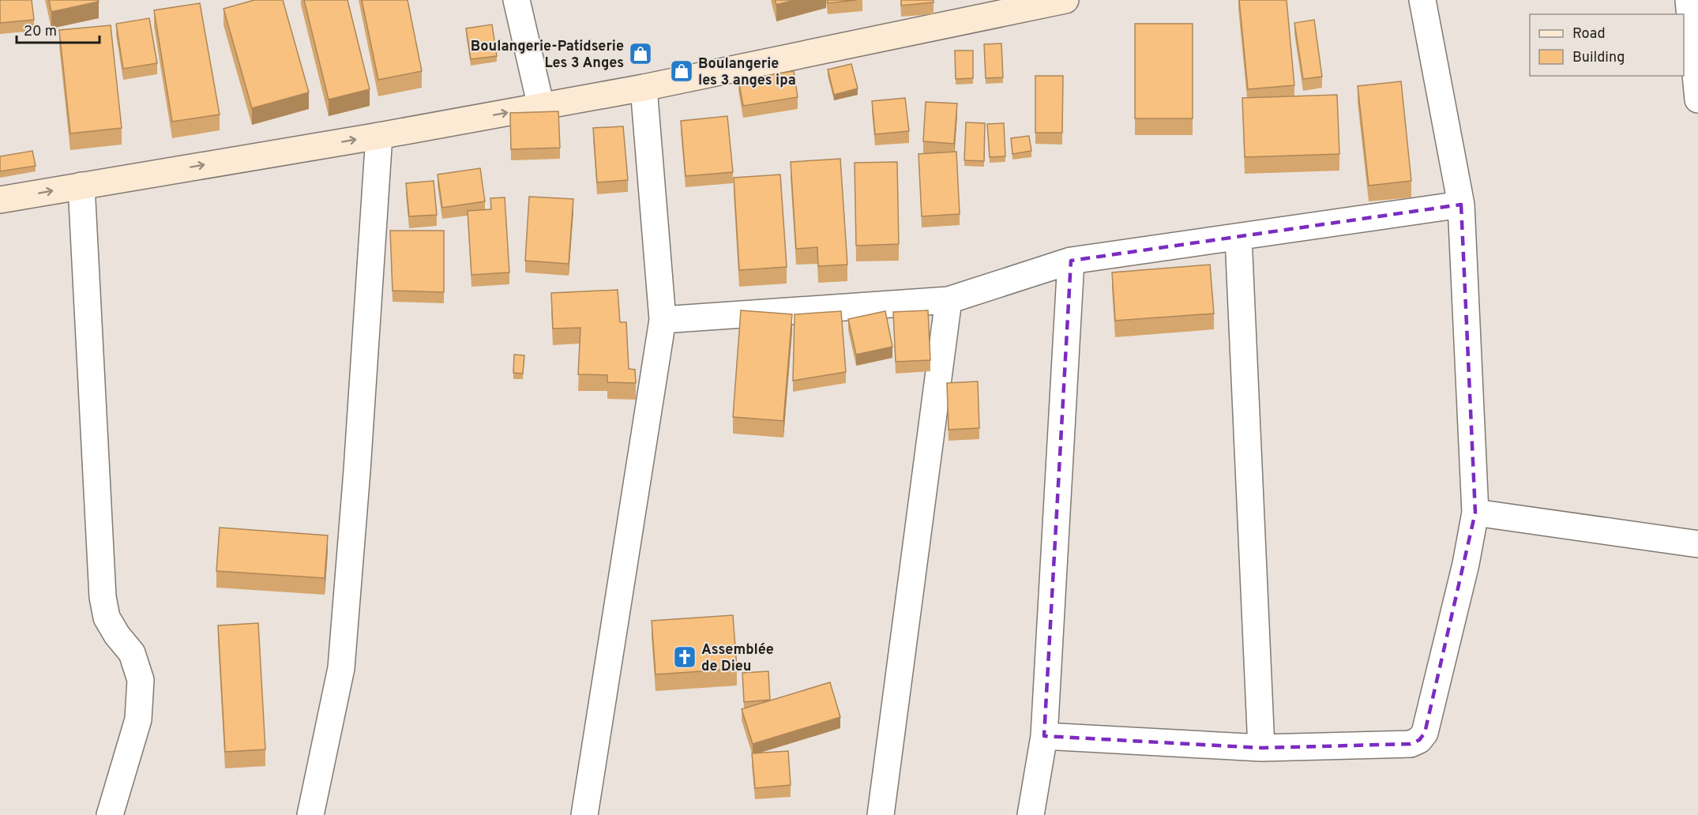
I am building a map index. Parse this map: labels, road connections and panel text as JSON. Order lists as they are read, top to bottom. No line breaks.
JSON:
{"places":{"shop":["Boulangerie-Patidserie Les 3 Anges","Boulangerie les 3 anges ipa"],"church":["Assemblée de Dieu"]},"legend":["Road","Building"],"scale_bar":"20 m"}
